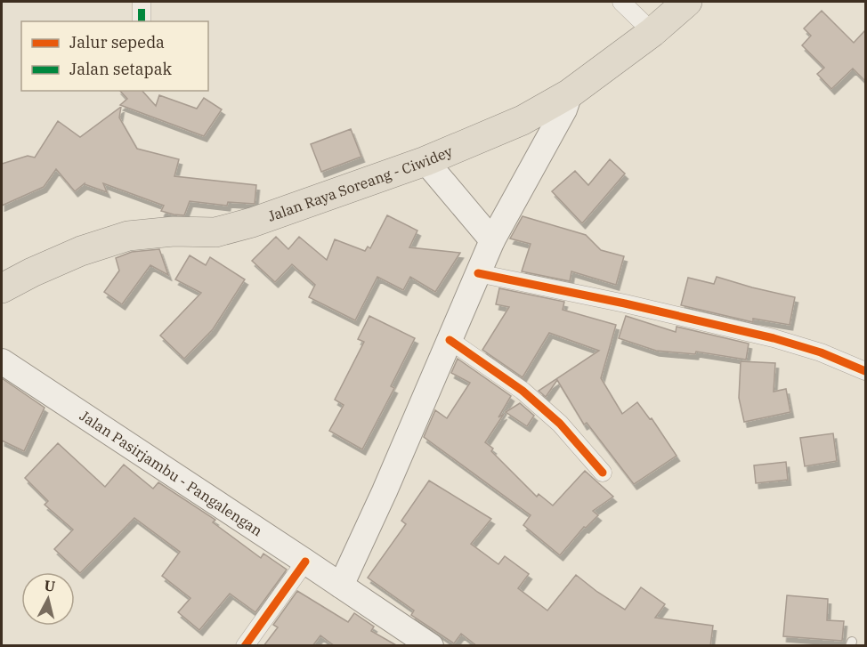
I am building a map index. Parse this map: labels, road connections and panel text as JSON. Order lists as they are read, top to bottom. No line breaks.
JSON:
{"streets":{"highway":["Jalan Raya Soreang - Ciwidey"],"main road":["Jalan Pasirjambu - Pangalengan"]},"legend":["Jalur sepeda","Jalan setapak"],"north":"top"}
